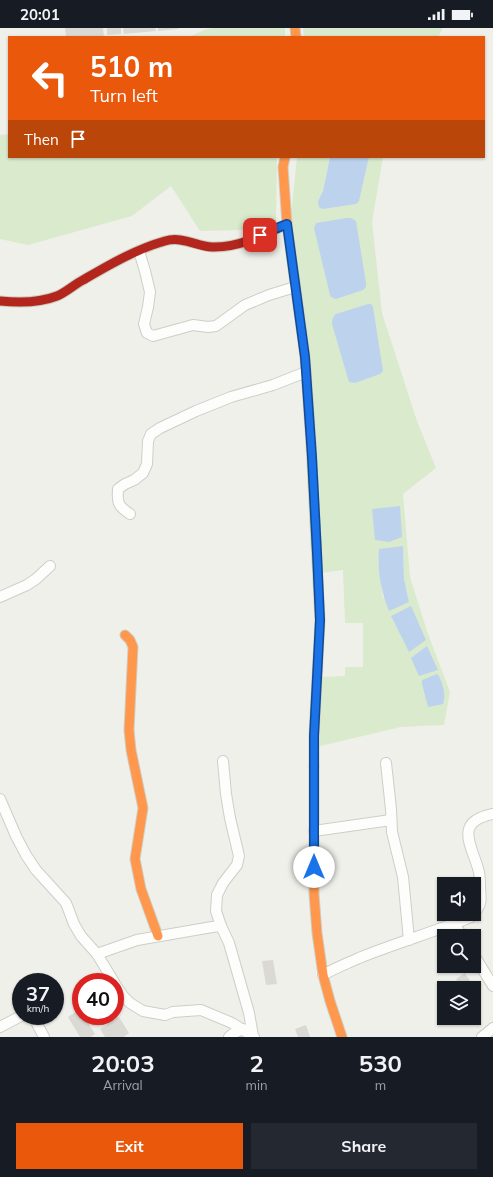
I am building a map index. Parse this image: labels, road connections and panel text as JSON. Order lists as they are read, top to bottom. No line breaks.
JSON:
{"page":{"status":"20:01","turn":["510 m","Turn left"],"then":"Then","speed":"37 km/h","limit":"40","eta":["20:03","Arrival","2","min","530","m"],"buttons":["Exit","Share"]}}
